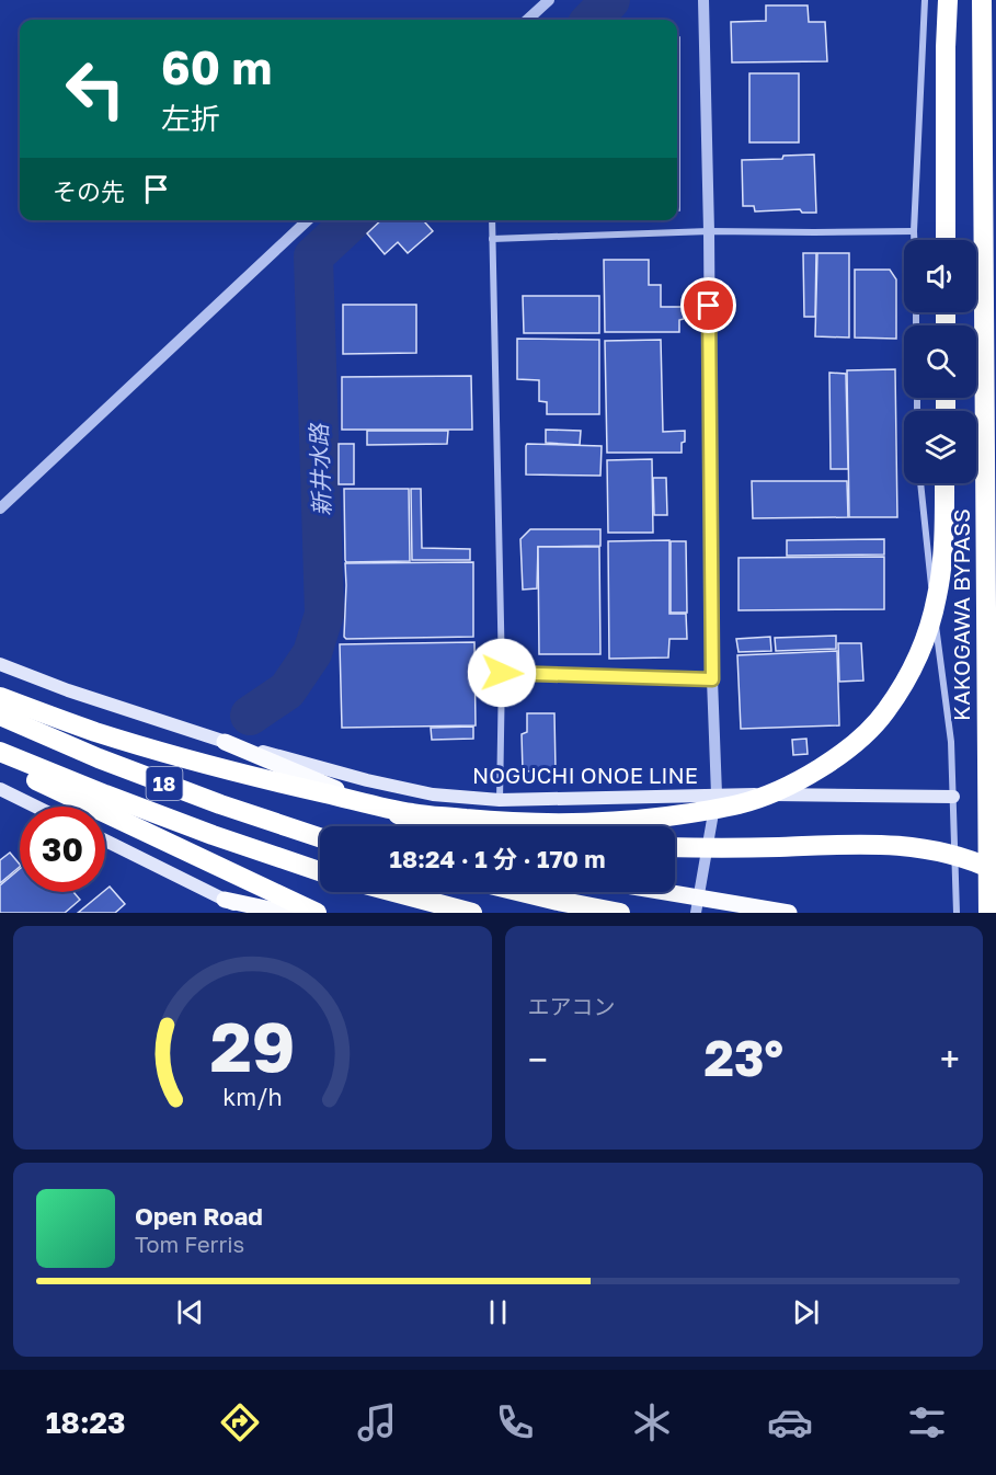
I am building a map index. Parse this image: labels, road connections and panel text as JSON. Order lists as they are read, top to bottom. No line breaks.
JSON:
{"streets":{"highway":["KAKOGAWA BYPASS","18"],"main road":["NOGUCHI ONOE LINE"]},"water":["新井水路"],"page":{"turn":["60 m","左折"],"then":"その先","limit":"30","trip":"18:24 · 1 分 · 170 m","tile":"エアコン","heat":["−","23°","+"],"song":["Open Road","Tom Ferris"],"tabs":"18:23","gauge":["29","km/h"]}}
